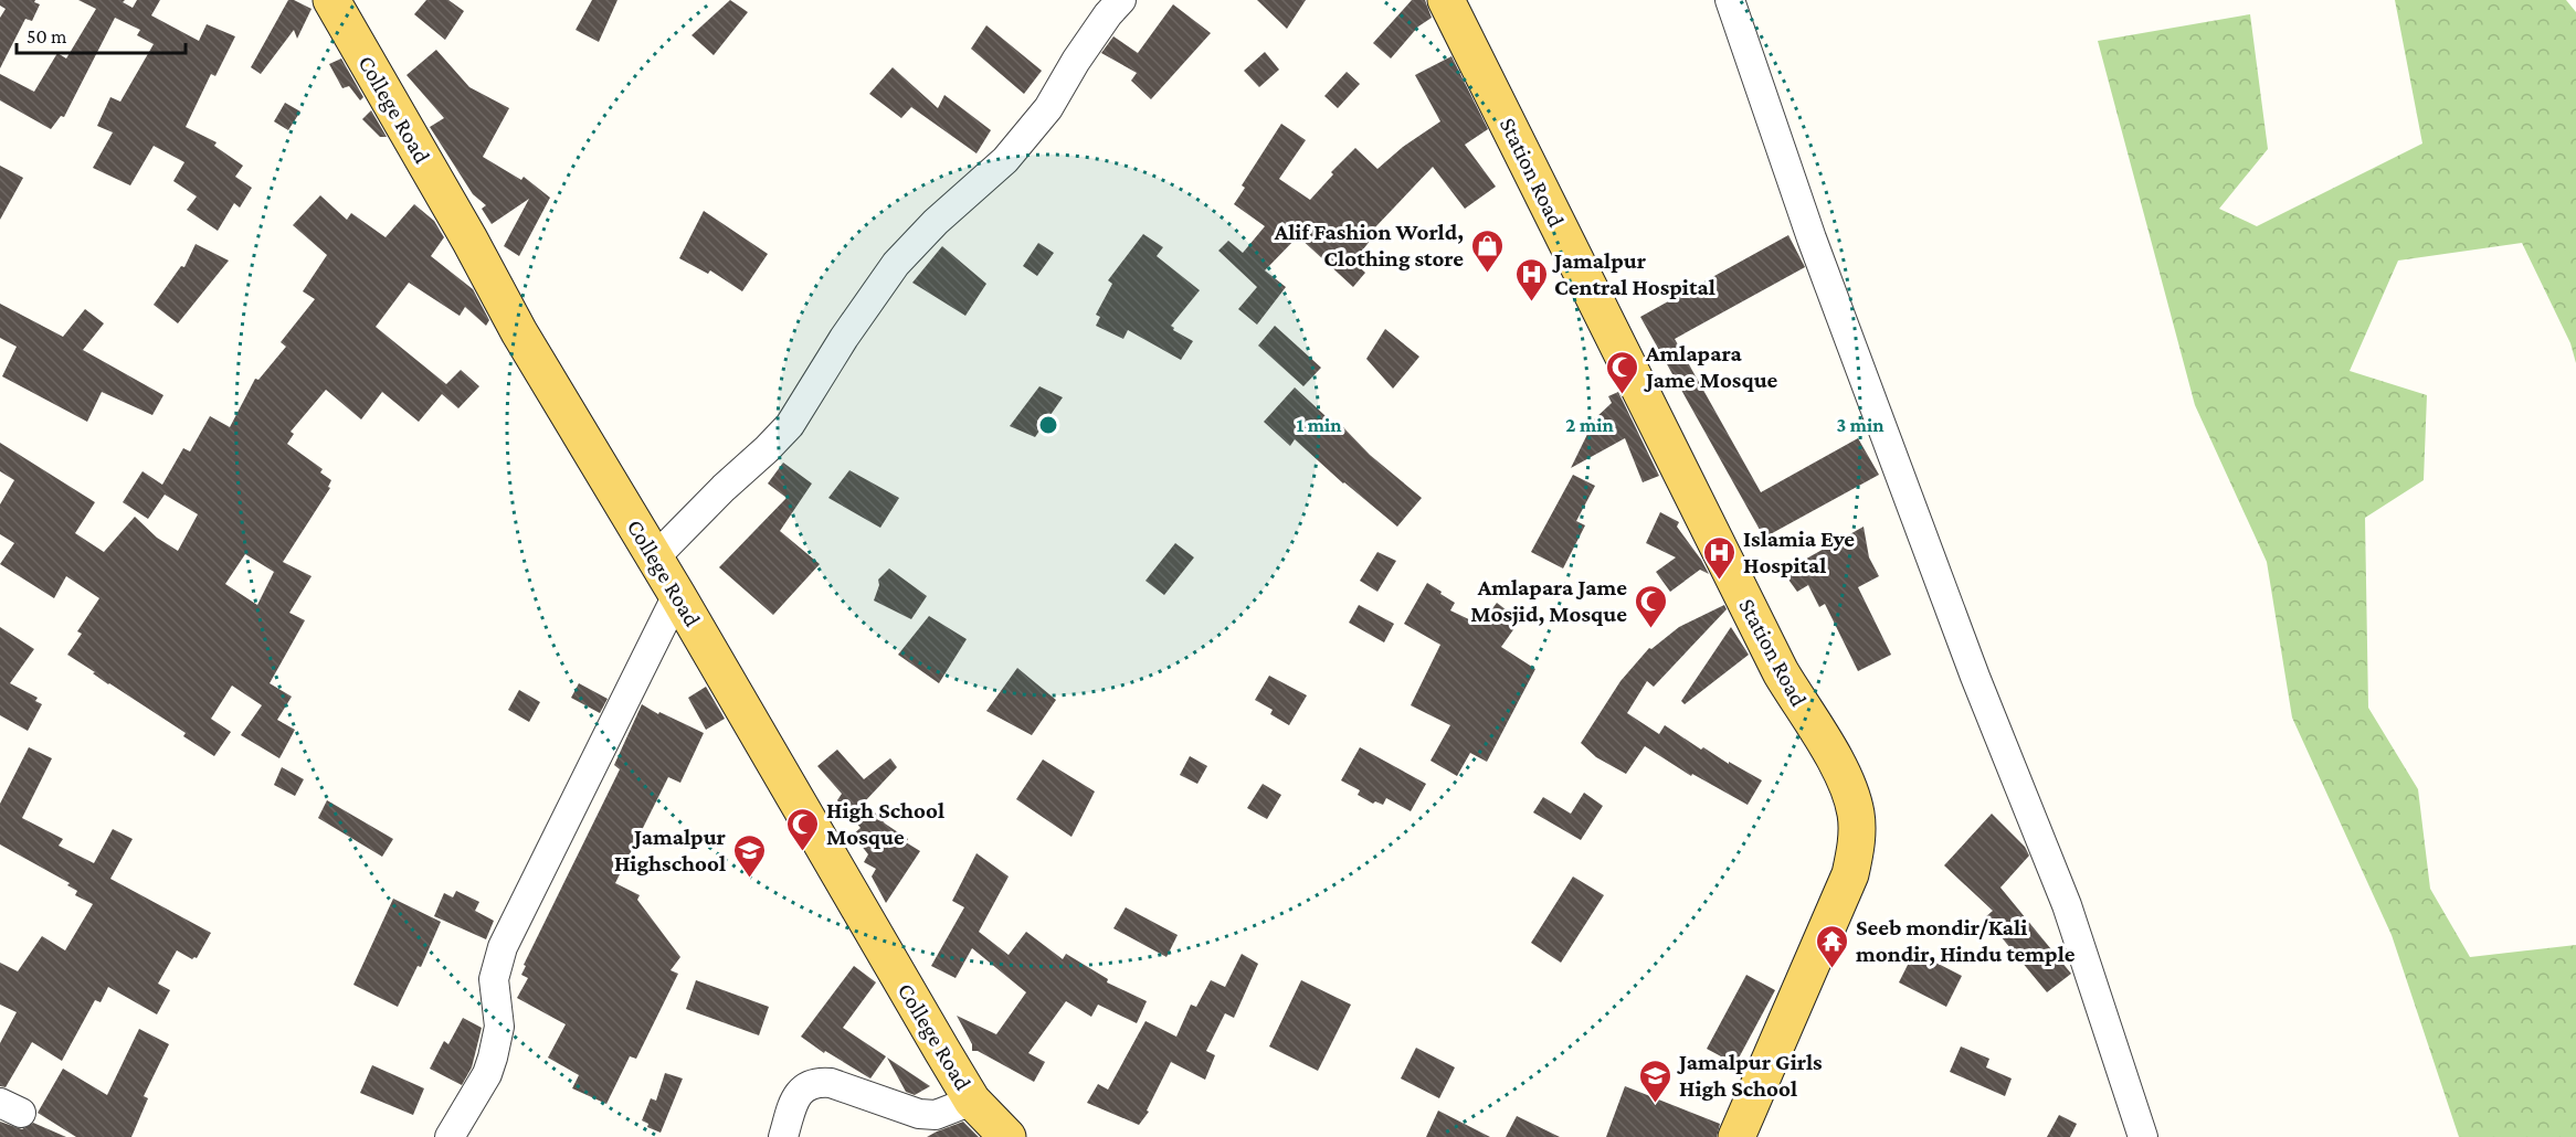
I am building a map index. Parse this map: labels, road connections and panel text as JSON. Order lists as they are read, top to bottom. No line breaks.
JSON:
{"streets":{"main road":["College Road","Station Road"]},"places":{"shop":["Alif Fashion World, Clothing store"],"hospital":["Jamalpur Central Hospital","Islamia Eye Hospital"],"mosque":["Amlapara Jame Mosque","Amlapara Jame Mosjid, Mosque","High School Mosque"],"school or university":["Jamalpur Highschool","Jamalpur Girls High School"],"temple":["Seeb mondir/Kali mondir, Hindu temple"]},"scale_bar":"50 m","rings":["1 min","2 min","3 min"]}
